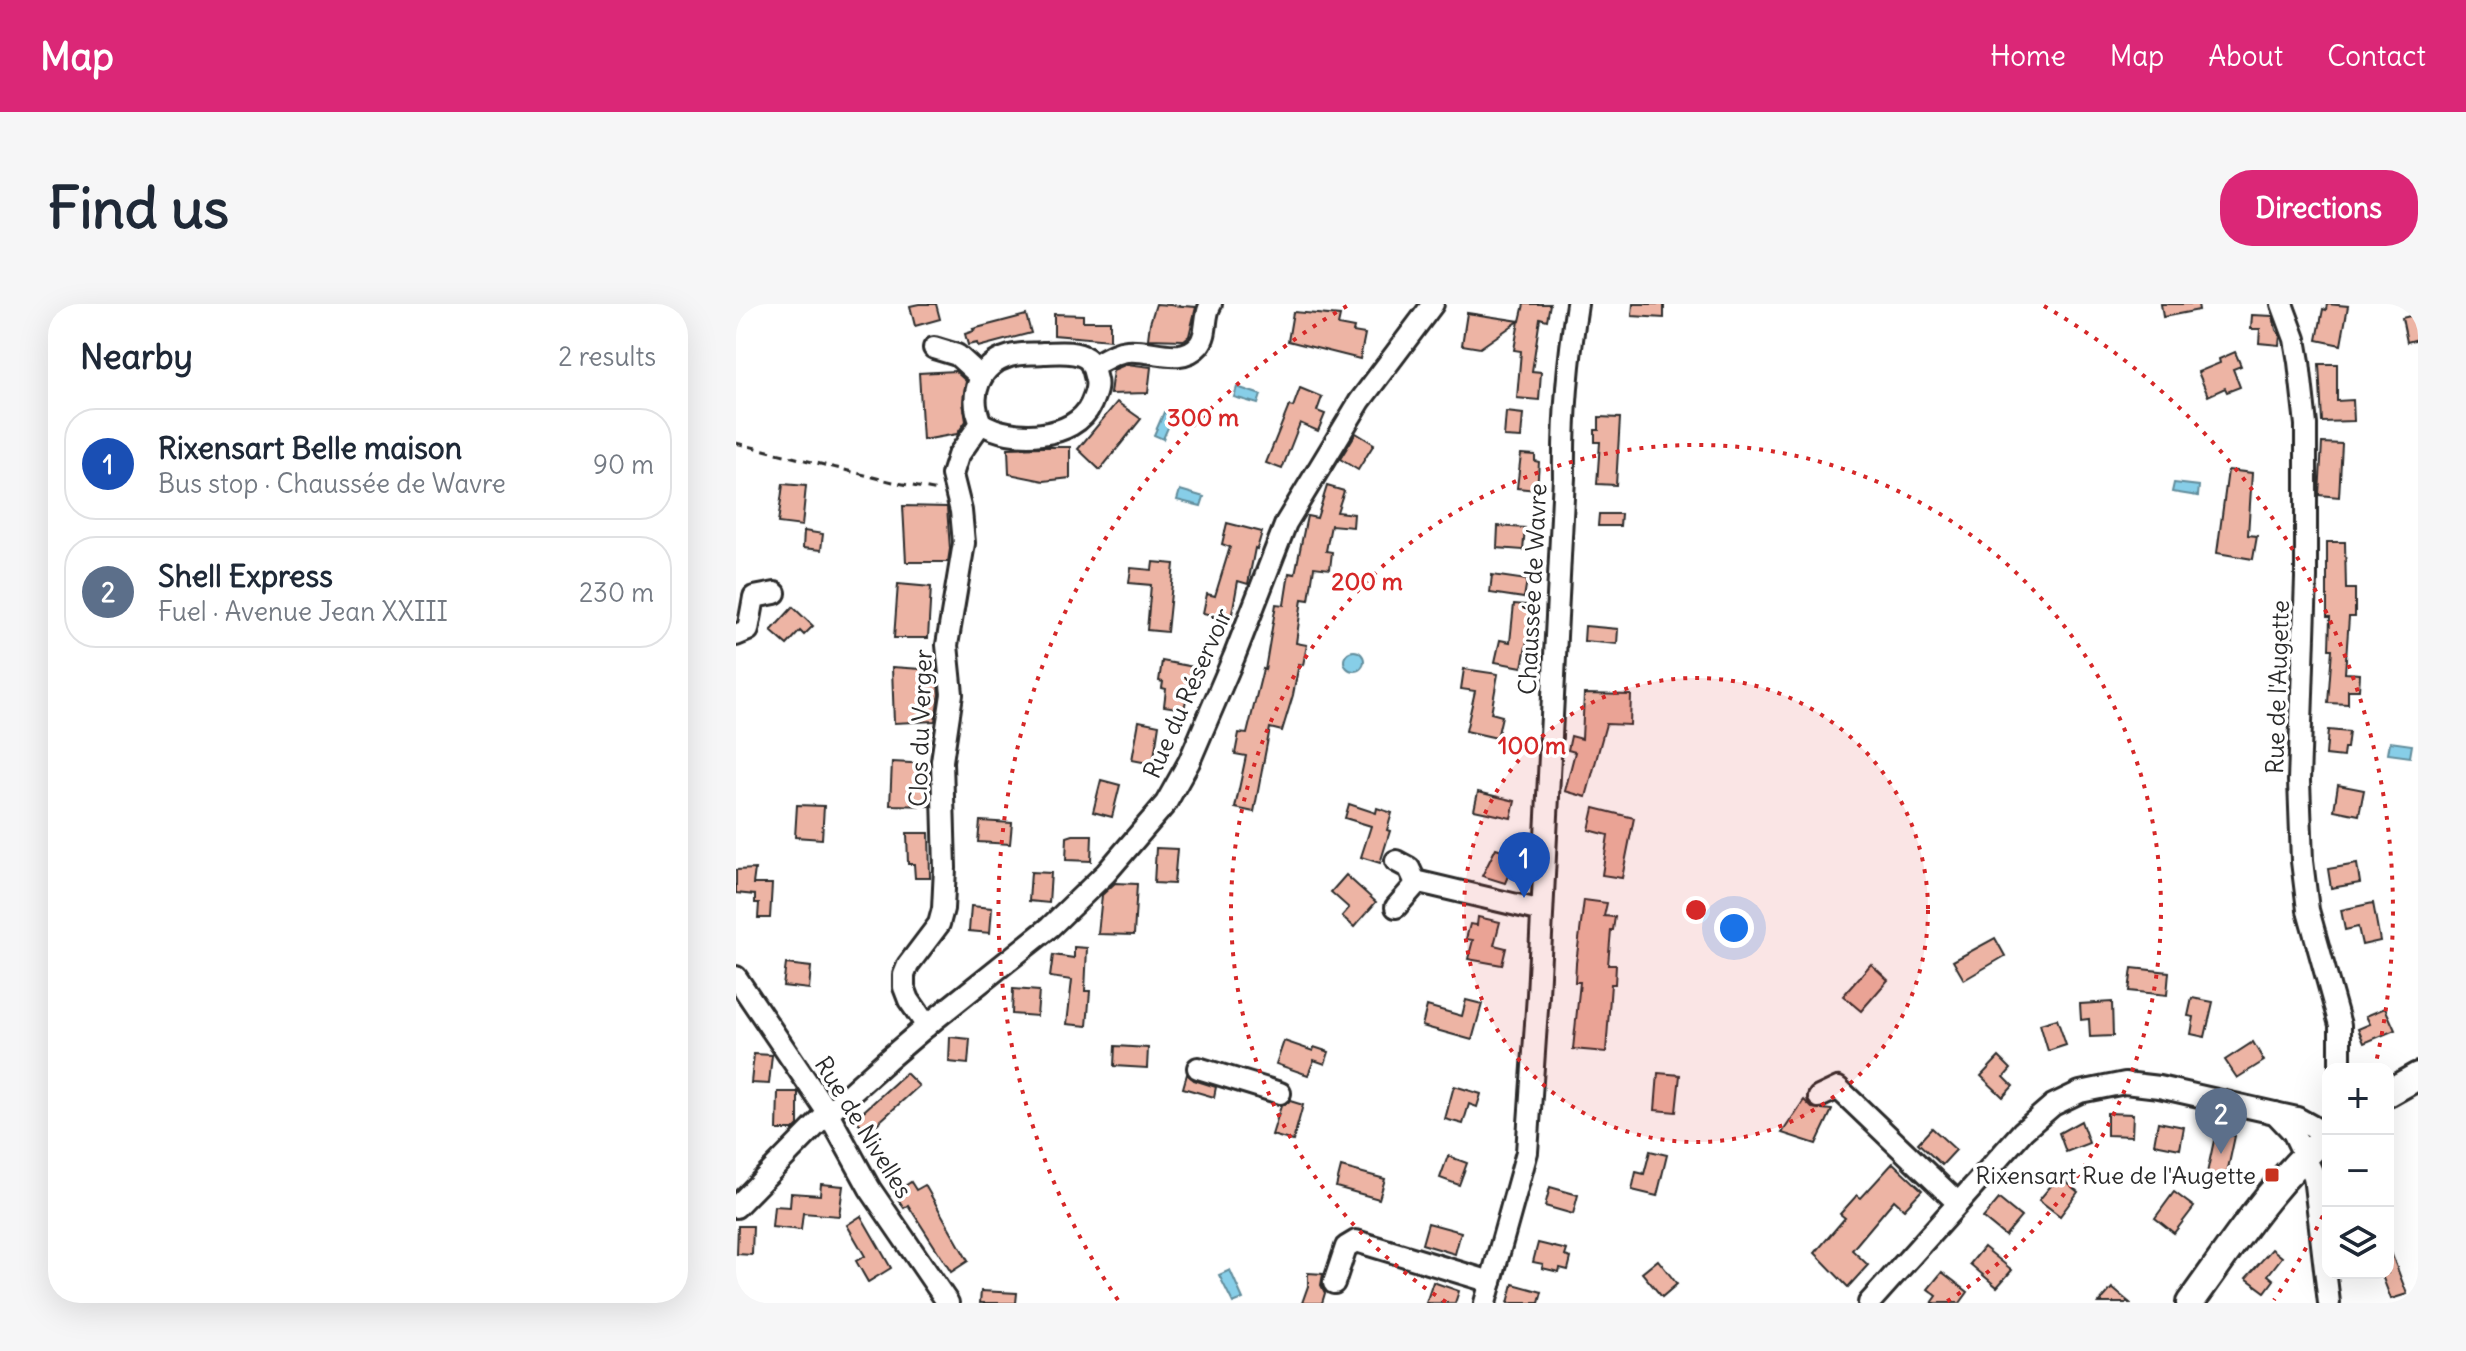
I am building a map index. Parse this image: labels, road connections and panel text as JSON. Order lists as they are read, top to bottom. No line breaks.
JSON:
{"streets":{"street":["Chaussée de Wavre","Rue de l'Augette","Rue du Réservoir","Clos du Verger","Rue de Nivelles"]},"crossings":[["Rue du Réservoir","Clos du Verger"],["Rue du Réservoir","Rue de Nivelles"]],"places":{"transit":["Rixensart Rue de l'Augette"]},"page":{"header":"Map","nav":["Home","Map","About","Contact"],"buttons":"Directions","title":"Find us","heading":["Nearby","2 results"],"list":[{"mark":"1","name":"Rixensart Belle maison","note":"Bus stop · Chaussée de Wavre","value":"90 m"},{"mark":"2","name":"Shell Express","note":"Fuel · Avenue Jean XXIII","value":"230 m"}],"pins":["1","2"],"map_buttons":["+","−"]},"rings":["300 m","200 m","100 m"]}
